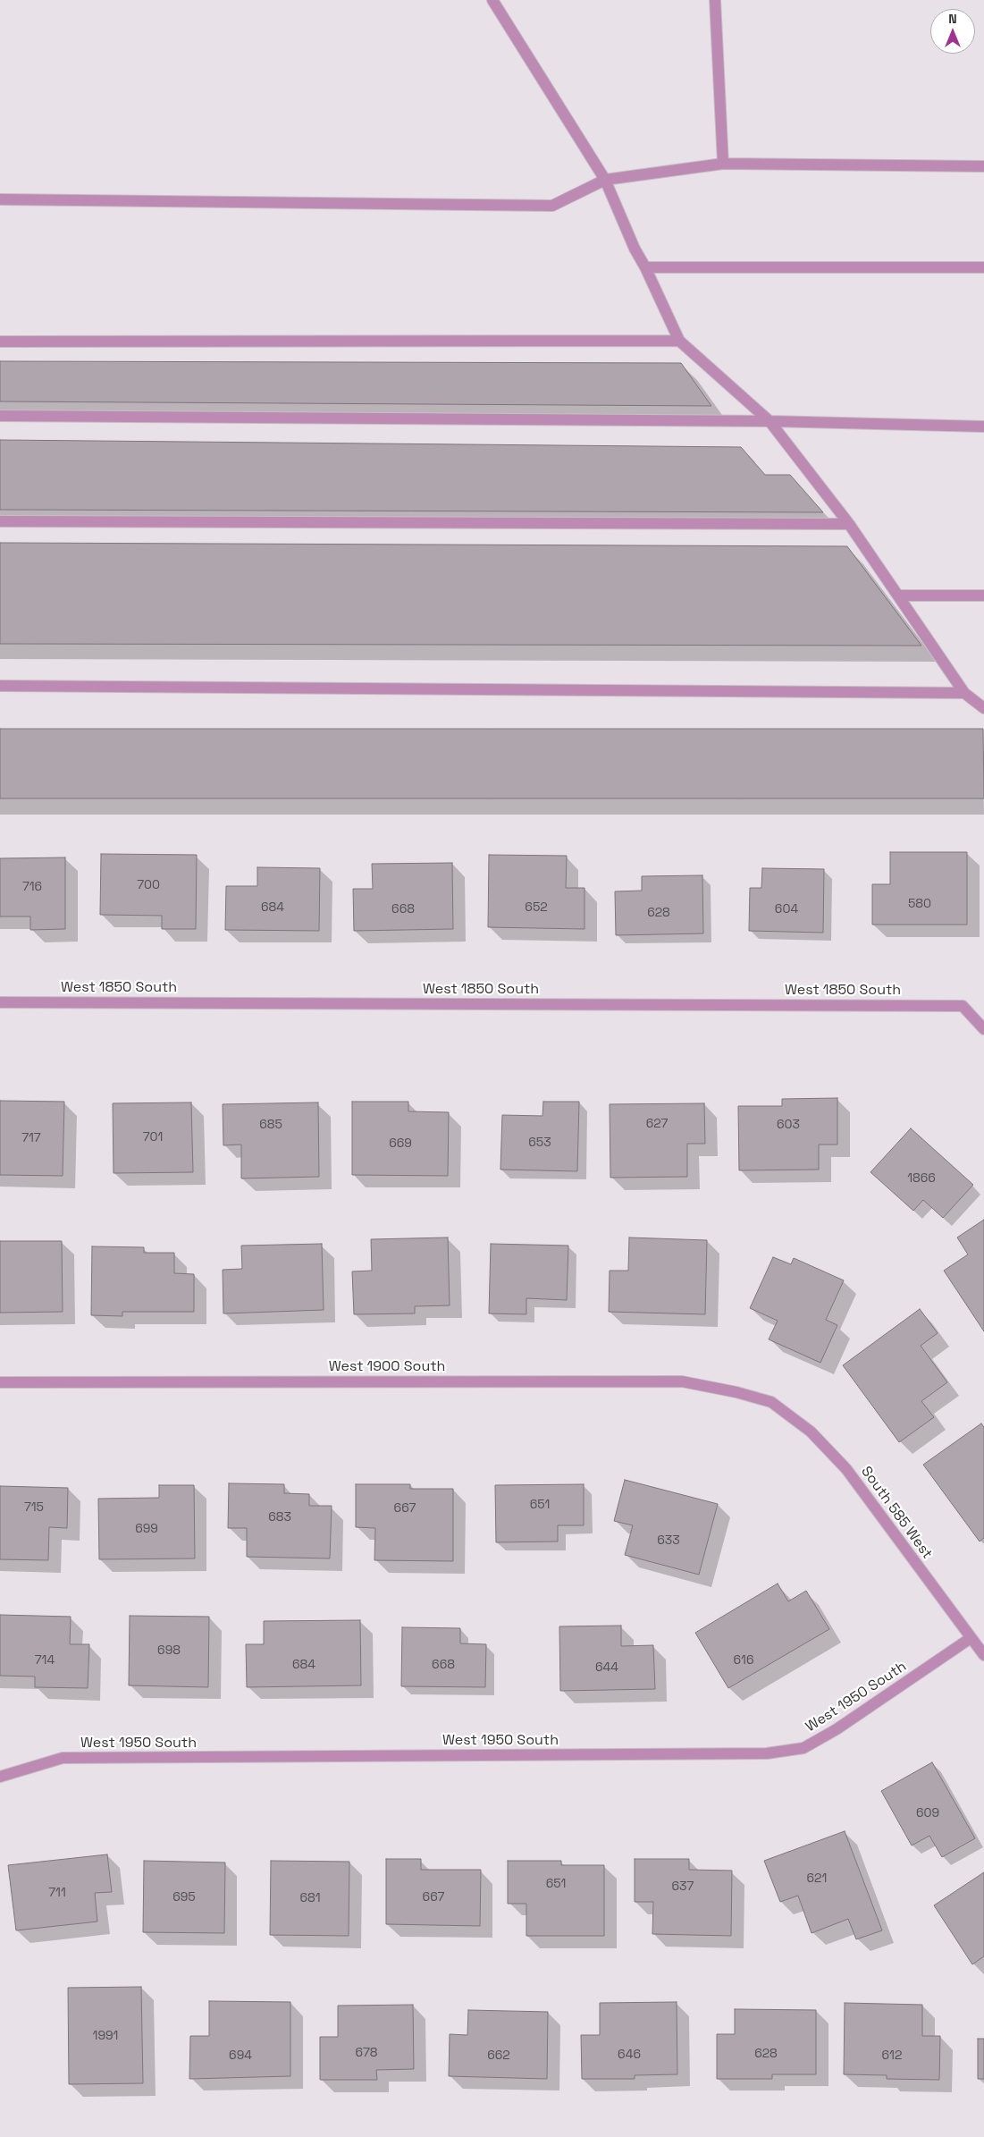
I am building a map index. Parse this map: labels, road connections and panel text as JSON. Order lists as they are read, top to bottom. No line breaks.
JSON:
{"streets":{"street":["West 1850 South","West 1900 South","South 585 West","West 1950 South"]},"crossings":[["West 1900 South","South 585 West"],["South 585 West","West 1950 South"]],"house_numbers":["700","716","580","684","652","668","604","628","627","685","603","701","717","653","669","1866","651","715","667","683","699","633","698","714","616","684","668","644","609","621","651","637","711","695","667","681","1991","678","628","646","694","662","612"],"north":"top"}
